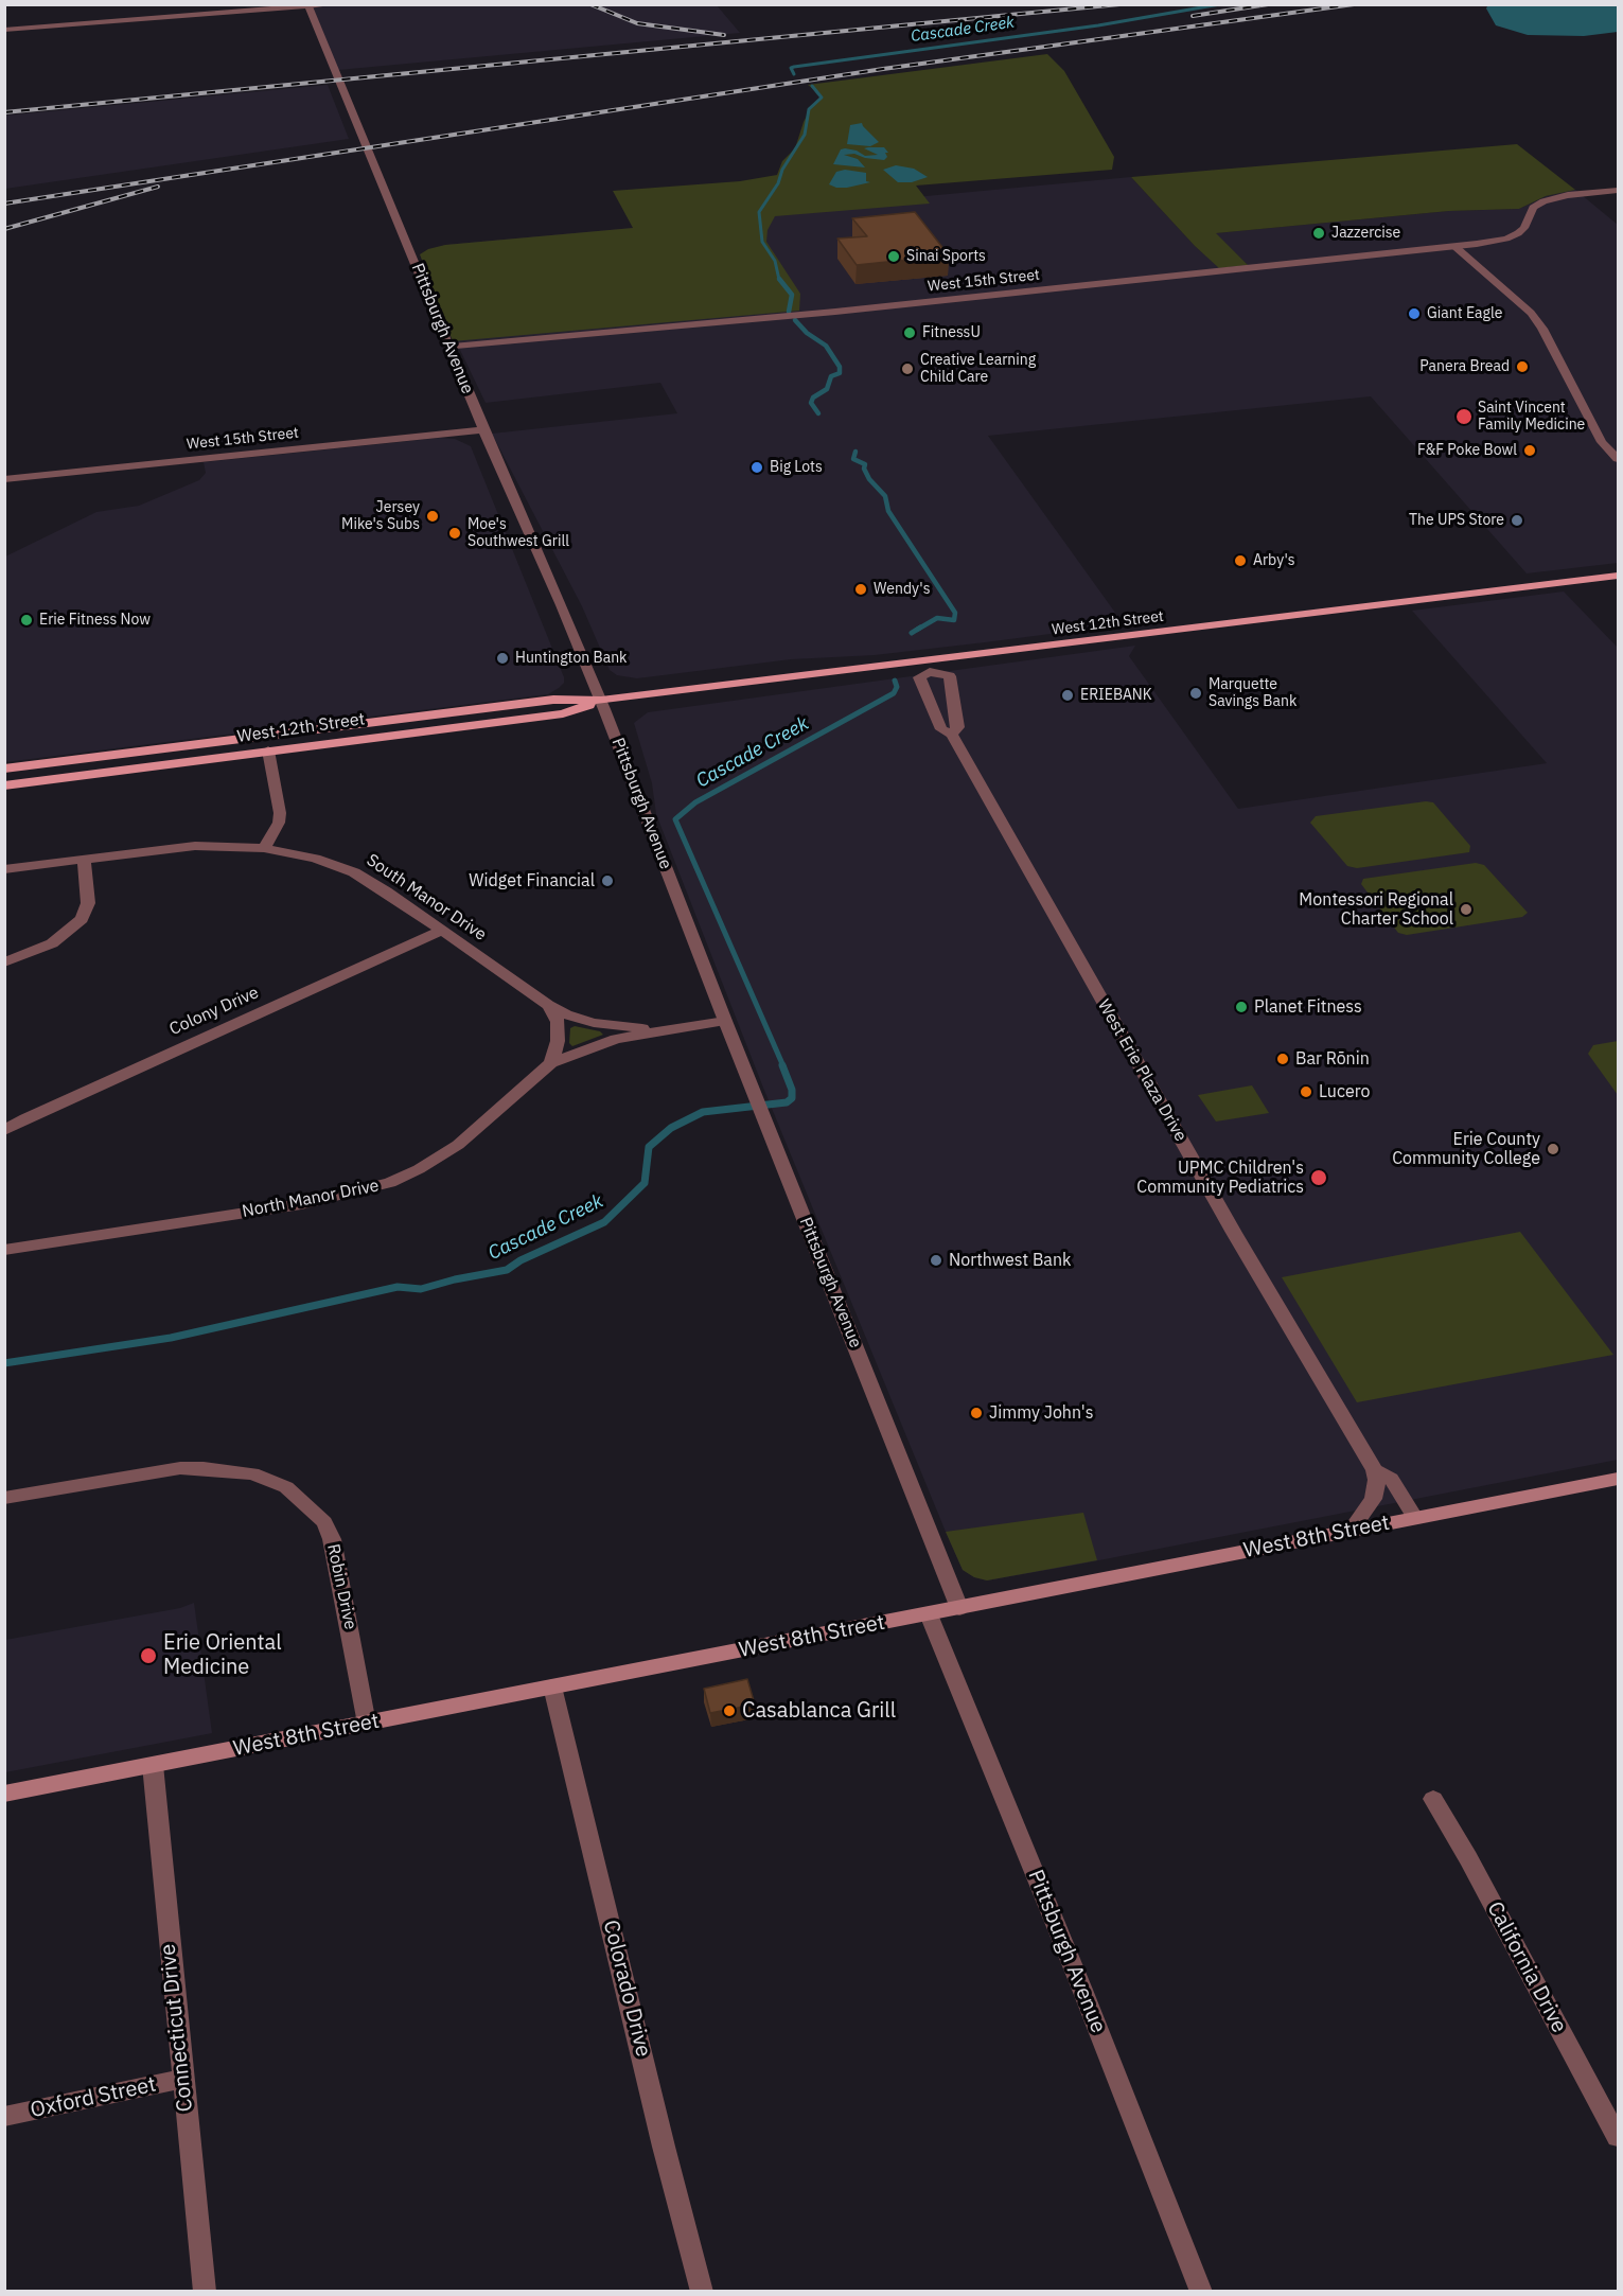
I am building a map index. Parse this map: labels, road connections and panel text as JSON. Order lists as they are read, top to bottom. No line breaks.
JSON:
{"streets":{"main road":["West 12th Street","West 8th Street"],"street":["West 15th Street","Pittsburgh Avenue","South Manor Drive","Colony Drive","West Erie Plaza Drive","North Manor Drive","Robin Drive","California Drive","Colorado Drive","Connecticut Drive","Oxford Street"]},"crossings":[["West 15th Street","Pittsburgh Avenue"],["Pittsburgh Avenue","West 12th Street"],["Pittsburgh Avenue","North Manor Drive"],["Pittsburgh Avenue","West 8th Street"],["West 12th Street","West Erie Plaza Drive"],["South Manor Drive","Colony Drive"],["South Manor Drive","North Manor Drive"],["West Erie Plaza Drive","West 8th Street"],["West 8th Street","Robin Drive"],["West 8th Street","Colorado Drive"],["West 8th Street","Connecticut Drive"],["Connecticut Drive","Oxford Street"]],"water":["Cascade Creek"],"places":["Jazzercise","Sinai Sports","Giant Eagle","FitnessU","Panera Bread","Creative Learning Child Care","Saint Vincent Family Medicine","F&F Poke Bowl","Big Lots","Jersey Mike's Subs","The UPS Store","Moe's Southwest Grill","Arby's","Wendy's","Erie Fitness Now","Huntington Bank","Marquette Savings Bank","ERIEBANK","Widget Financial","Montessori Regional Charter School","Planet Fitness","Bar Rōnin","Lucero","Erie County Community College","UPMC Children's Community Pediatrics","Northwest Bank","Jimmy John's","Erie Oriental Medicine","Casablanca Grill"]}
